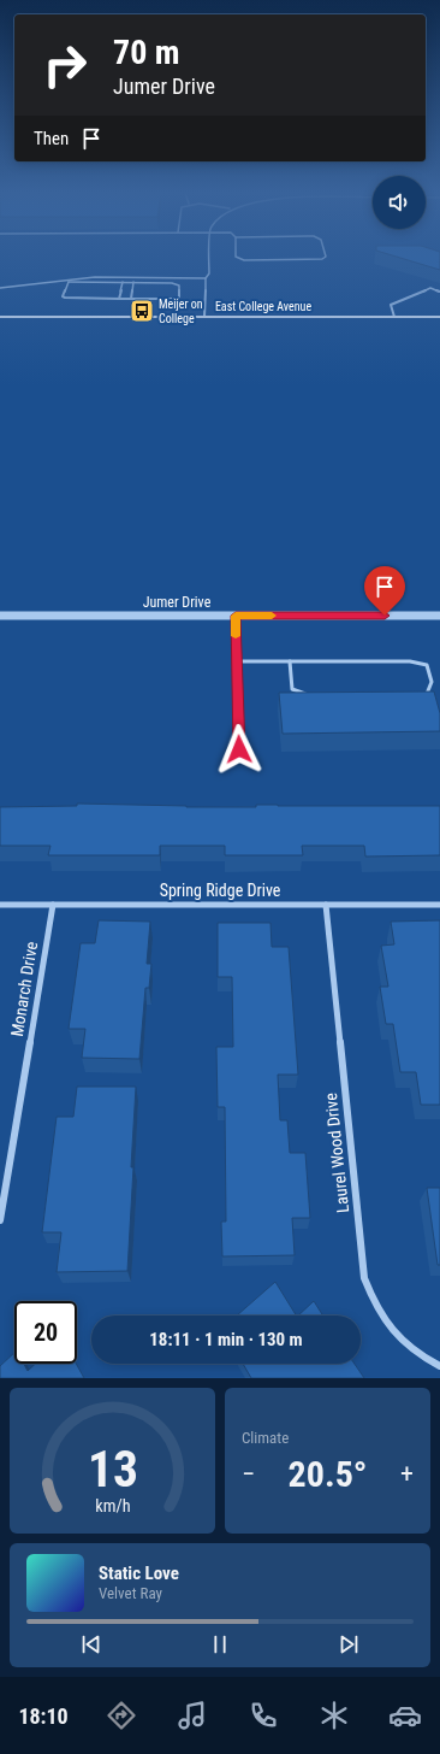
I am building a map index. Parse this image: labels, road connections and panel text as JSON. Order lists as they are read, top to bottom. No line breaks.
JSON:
{"streets":{"main road":["East College Avenue"],"street":["Jumer Drive","Spring Ridge Drive","Monarch Drive","Laurel Wood Drive"]},"crossings":[["Spring Ridge Drive","Monarch Drive"],["Spring Ridge Drive","Laurel Wood Drive"]],"places":{"bus stop":["Meijer on College"]},"page":{"turn":["70 m","Jumer Drive"],"then":"Then","limit":"20","trip":"18:11 · 1 min · 130 m","tile":"Climate","heat":["−","20.5°","+"],"song":["Static Love","Velvet Ray"],"tabs":"18:10","gauge":["13","km/h"]}}
